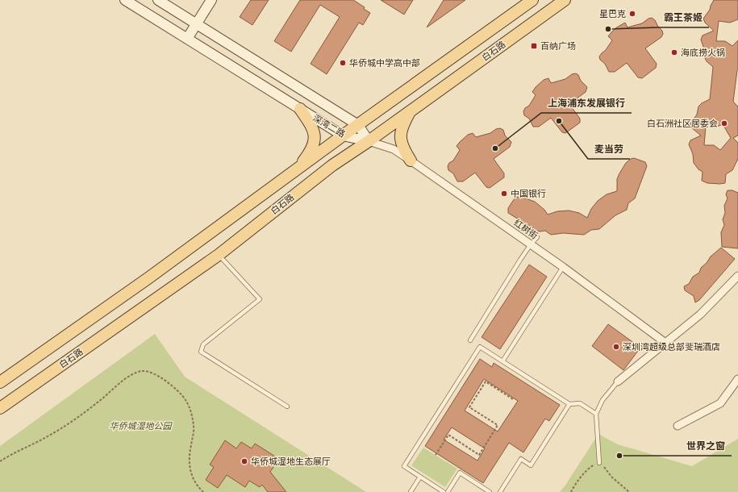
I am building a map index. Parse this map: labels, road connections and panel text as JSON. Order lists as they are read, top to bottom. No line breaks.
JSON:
{"streets":{"main road":["白石路"],"street":["深湾二路","红树街"]},"crossings":[["白石路","深湾二路"],["白石路","红树街"],["深湾二路","红树街"]],"parks":["华侨城湿地公园"],"places":{"other":["星巴克","霸王茶姬","海底捞火锅","华侨城中学高中部","麦当劳","白石洲社区居委会","上海浦东发展银行","中国银行","深圳湾超级总部斐瑞酒店","世界之窗","华侨城湿地生态展厅"],"transit":["百纳广场"]}}
